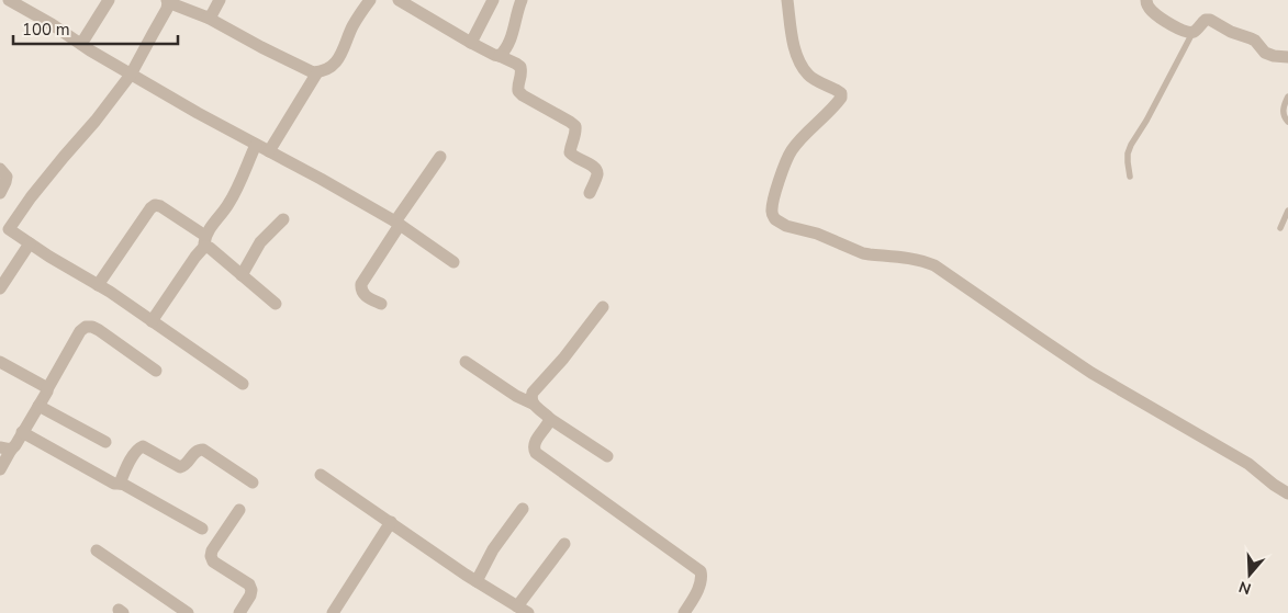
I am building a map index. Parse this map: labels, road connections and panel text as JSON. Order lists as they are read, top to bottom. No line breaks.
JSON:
{"scale_bar":"100 m","north":"bottom"}
